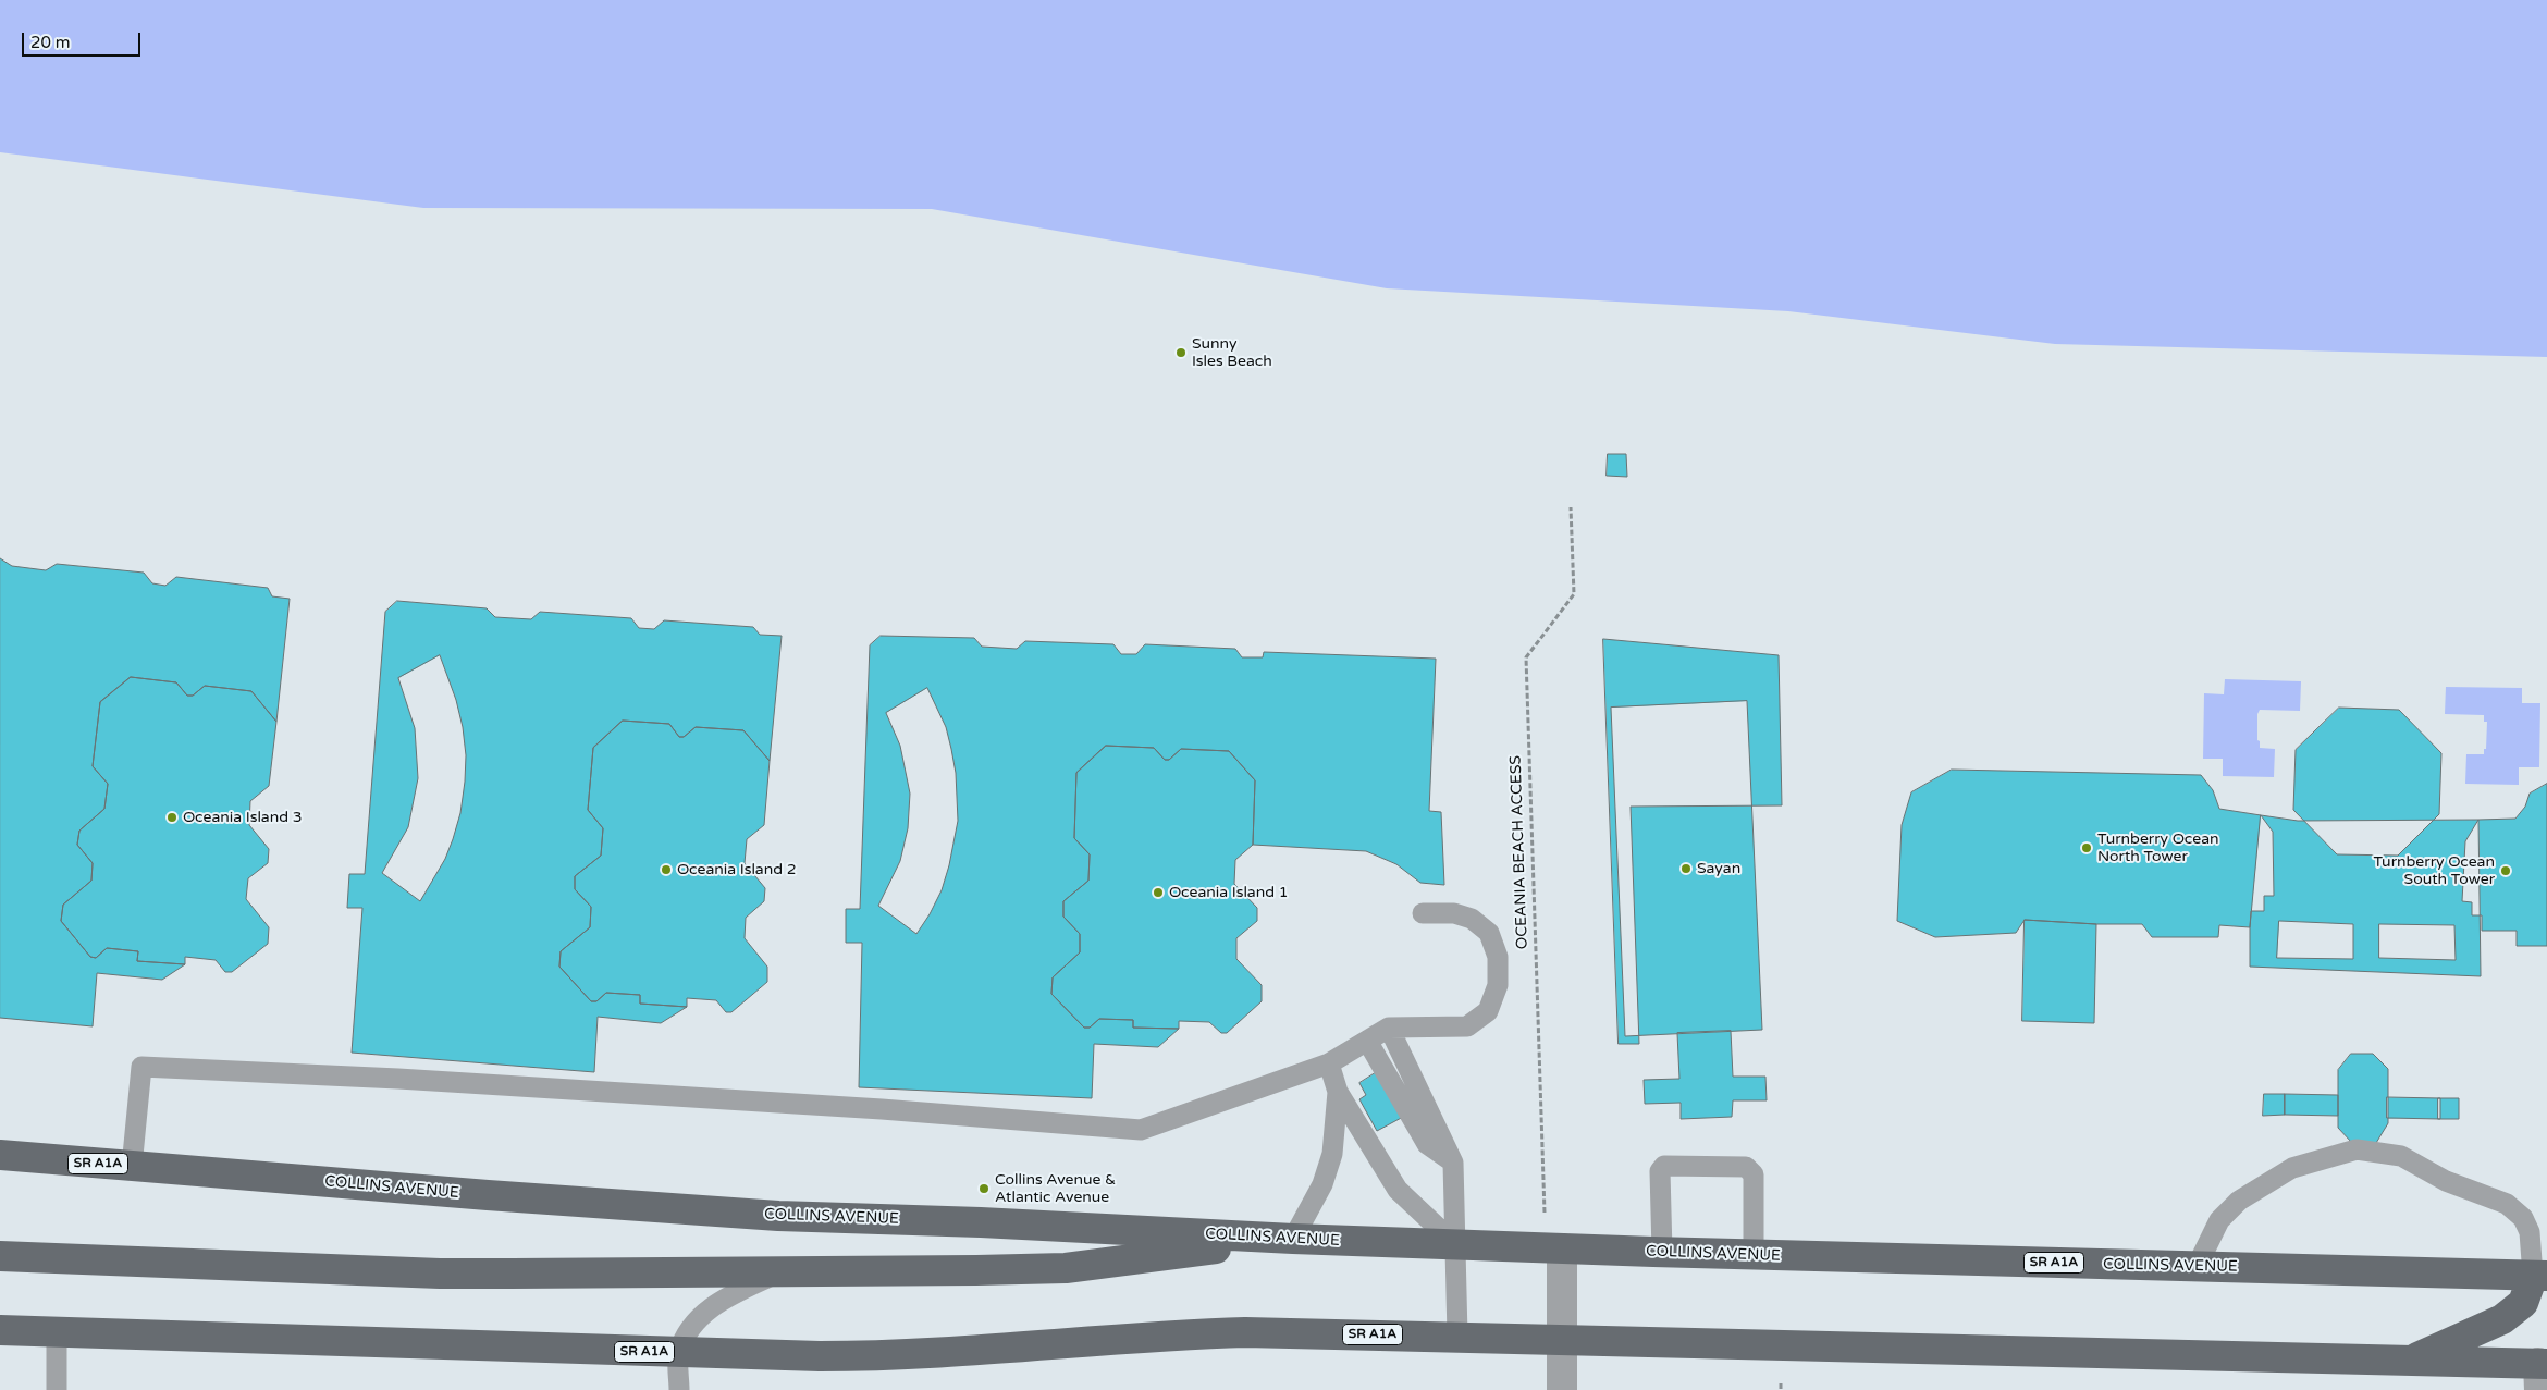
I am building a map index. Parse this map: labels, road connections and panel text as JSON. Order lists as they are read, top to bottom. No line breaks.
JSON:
{"streets":{"main road":["SR A1A","COLLINS AVENUE"],"path":["OCEANIA BEACH ACCESS"]},"places":["Sunny Isles Beach","Oceania Island 3","Turnberry Ocean North Tower","Sayan","Oceania Island 2","Turnberry Ocean South Tower","Oceania Island 1","Collins Avenue & Atlantic Avenue"],"scale_bar":"20 m"}
